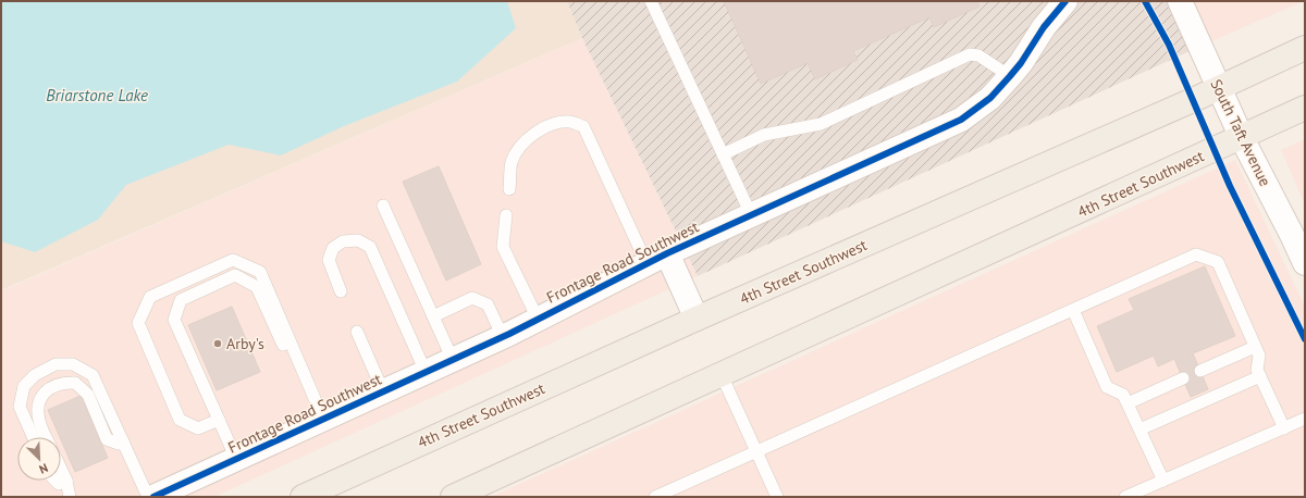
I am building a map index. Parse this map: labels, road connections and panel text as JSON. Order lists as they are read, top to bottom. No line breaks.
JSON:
{"streets":{"main road":["4th Street Southwest"],"street":["South Taft Avenue","Frontage Road Southwest"]},"crossings":[["South Taft Avenue","4th Street Southwest"]],"water":["Briarstone Lake"],"places":["Arby's"],"north":"bottom right"}
